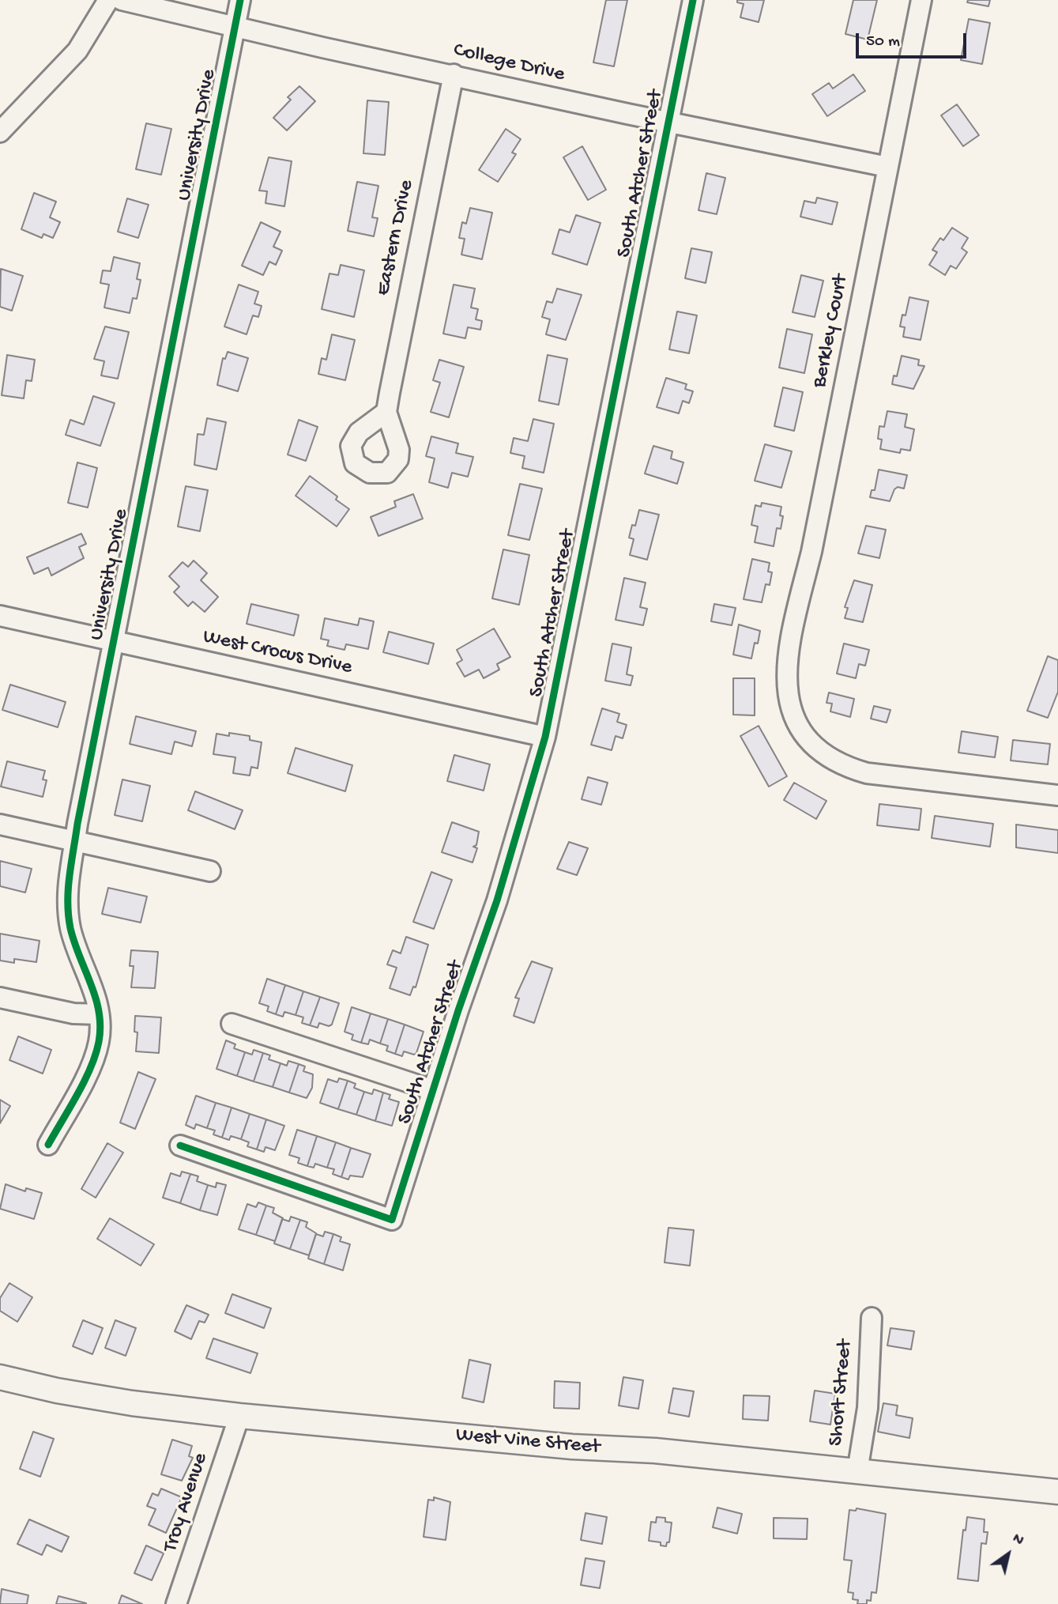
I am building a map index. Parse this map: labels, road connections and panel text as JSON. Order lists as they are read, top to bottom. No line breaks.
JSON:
{"streets":{"main road":["West Vine Street"],"street":["College Drive","University Drive","South Atcher Street","Eastern Drive","Berkley Court","West Crocus Drive","Short Street","Troy Avenue"]},"crossings":[["College Drive","University Drive"],["College Drive","South Atcher Street"],["College Drive","Eastern Drive"],["College Drive","Berkley Court"],["University Drive","West Crocus Drive"],["South Atcher Street","West Crocus Drive"],["Short Street","West Vine Street"],["West Vine Street","Troy Avenue"]],"scale_bar":"50 m","north":"top right"}
